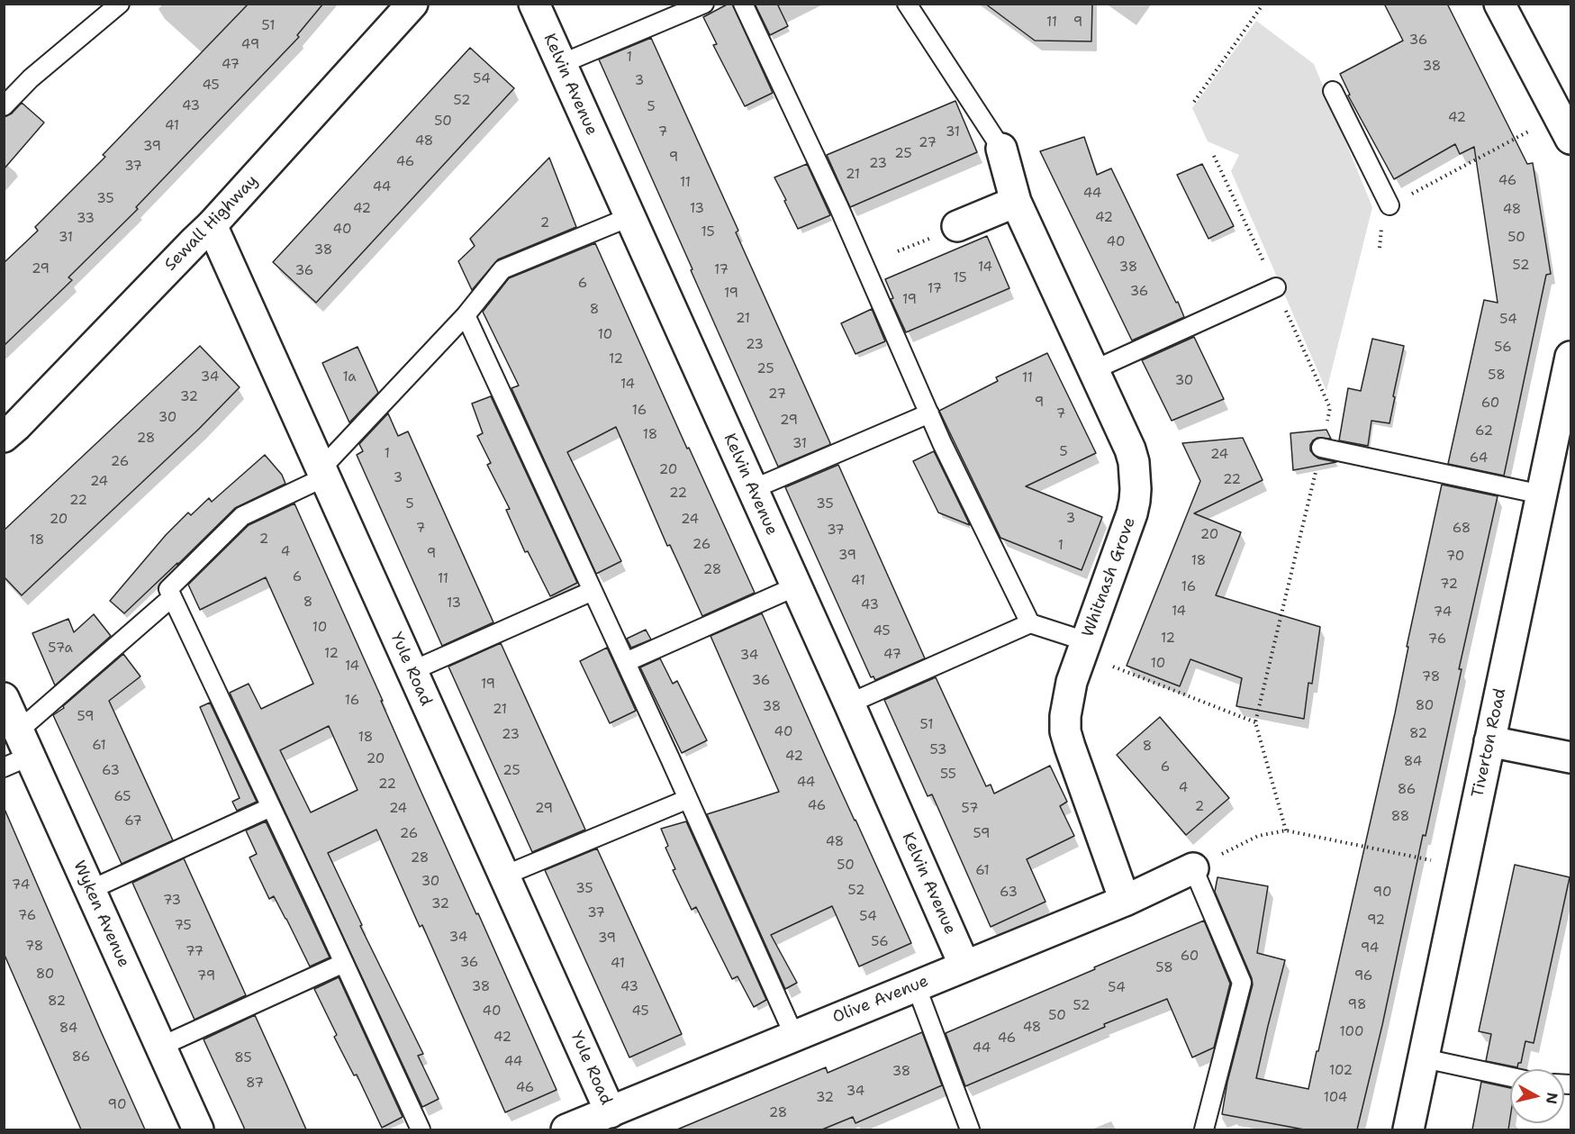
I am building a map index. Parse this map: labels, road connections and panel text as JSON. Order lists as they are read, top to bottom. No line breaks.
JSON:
{"streets":{"street":["Kelvin Avenue","Sewall Highway","Whitnash Grove","Yule Road","Tiverton Road","Wyken Avenue","Olive Avenue"]},"crossings":[["Kelvin Avenue","Olive Avenue"],["Sewall Highway","Yule Road"],["Whitnash Grove","Olive Avenue"],["Yule Road","Olive Avenue"]],"house_numbers":["11","9","51","36","49","1","47","38","54","3","45","52","43","5","42","50","41","7","31","48","27","39","25","9","46","23","37","21","46","11","44","44","35","42","13","48","42","33","2","40","15","31","50","40","38","52","14","38","29","17","36","15","6","17","36","19","19","8","21","54","10","23","56","12","25","58","34","1a","11","30","14","27","32","9","60","16","7","30","29","62","18","28","31","5","1","24","64","26","20","3","22","24","22","22","5","35","3","20","24","7","68","37","20","2","18","26","1","4","9","39","70","18","28","6","11","41","72","16","8","13","43","14","74","10","45","12","76","57a","12","47","34","10","14","78","36","19","16","80","38","21","59","51","40","82","23","18","61","8","53","42","20","84","6","63","25","55","44","22","4","86","65","46","2","24","29","57","88","67","26","59","48","28","50","61","30","74","35","52","63","90","73","32","37","76","54","92","75","34","39","56","78","94","77","60","36","41","58","80","79","96","38","43","54","82","98","52","40","45","50","48","84","100","42","46","44","86","85","44","102","38","87","46","34","32","104","90","28"],"north":"right"}
